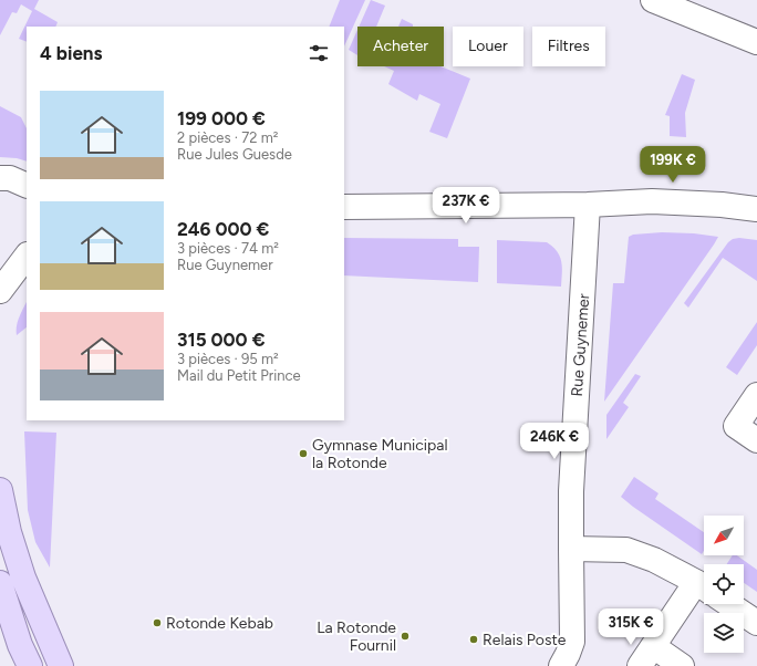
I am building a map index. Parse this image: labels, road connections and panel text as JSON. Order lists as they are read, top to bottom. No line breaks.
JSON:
{"streets":{"street":["Rue Guynemer"]},"places":["Gymnase Municipal la Rotonde","Rotonde Kebab","La Rotonde Fournil","Relais Poste"],"north":"bottom left","page":{"chip":["Acheter","Louer","Filtres"],"heading":"4 biens","list":[{"name":"199 000 €","note":"2 pièces · 72 m² · Rue Jules Guesde"},{"name":"246 000 €","note":"3 pièces · 74 m² · Rue Guynemer"},{"name":"315 000 €","note":"3 pièces · 95 m² · Mail du Petit Prince"}],"price":["199K €","237K €","246K €","315K €"]}}
